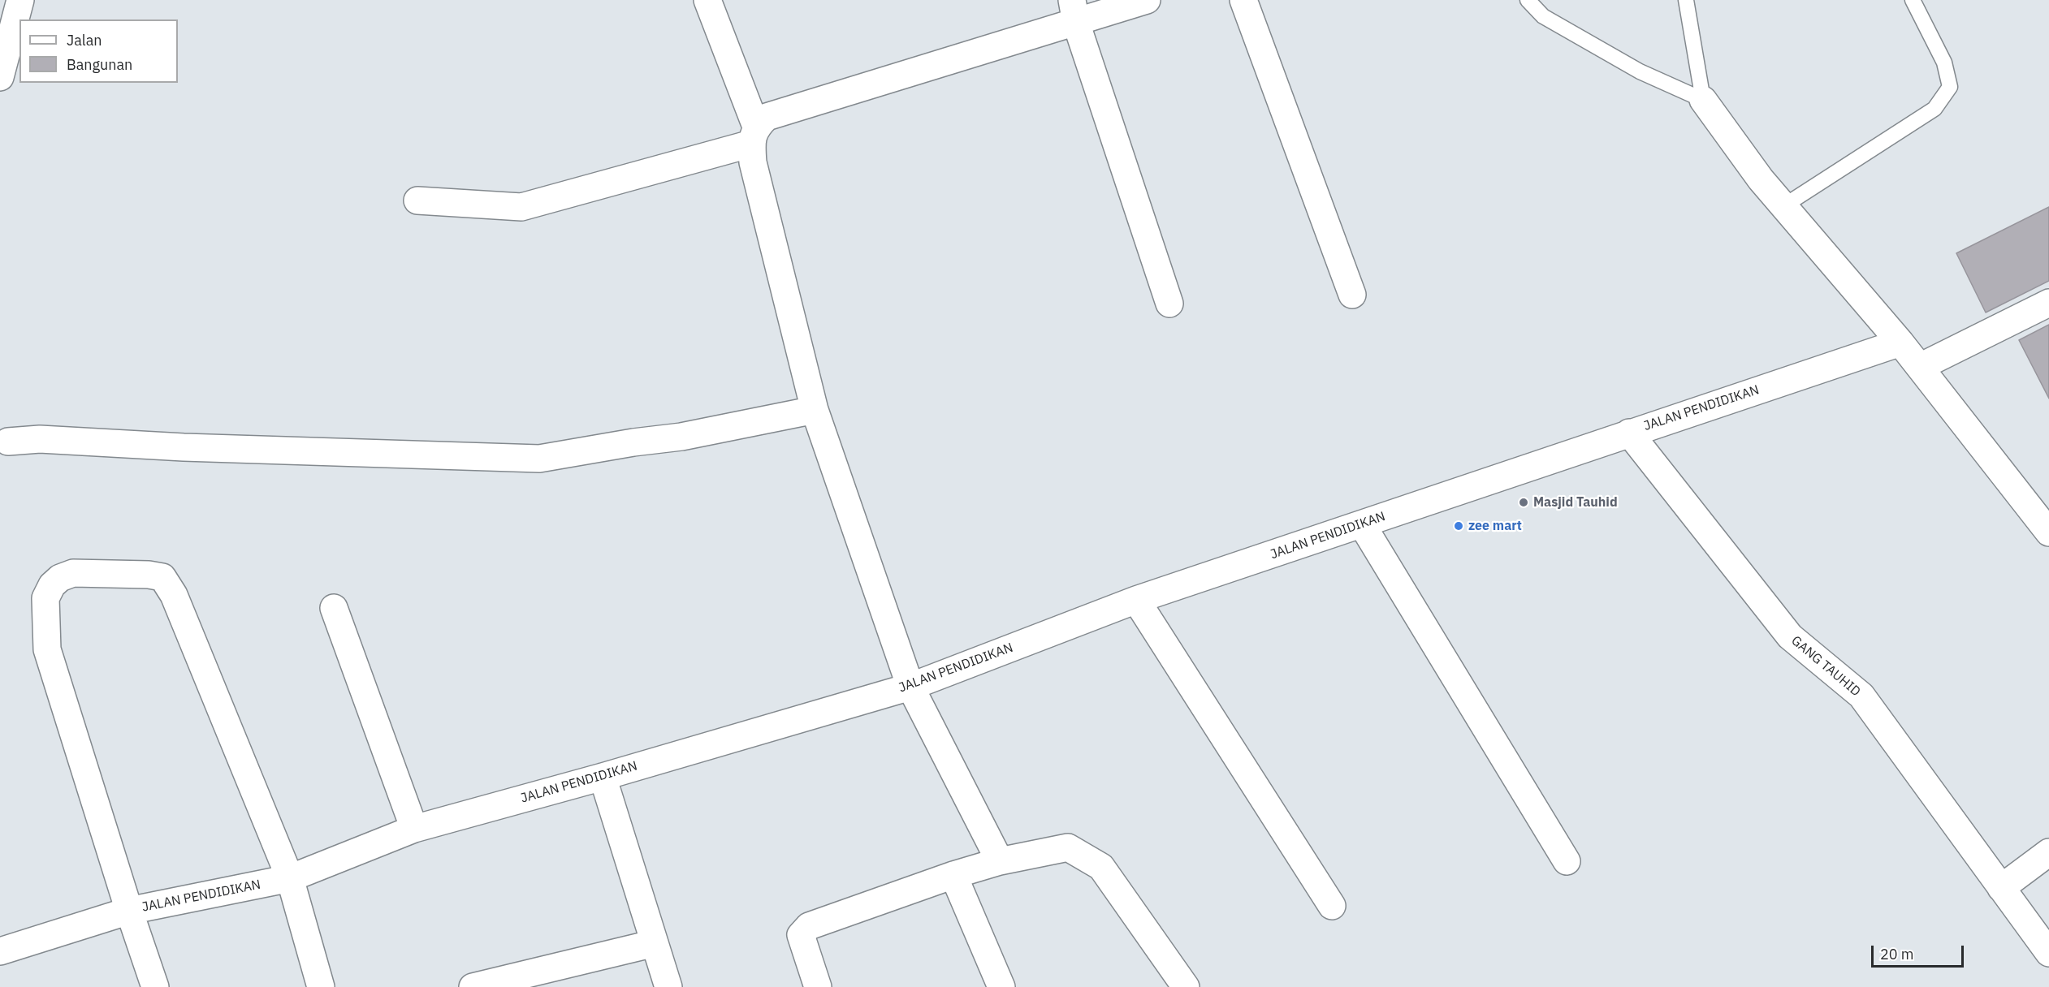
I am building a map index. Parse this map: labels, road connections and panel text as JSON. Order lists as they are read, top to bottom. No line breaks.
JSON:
{"streets":{"street":["JALAN PENDIDIKAN","GANG TAUHID"]},"crossings":[["JALAN PENDIDIKAN","GANG TAUHID"]],"places":["Masjid Tauhid","zee mart"],"legend":["Jalan","Bangunan"],"scale_bar":"20 m"}
